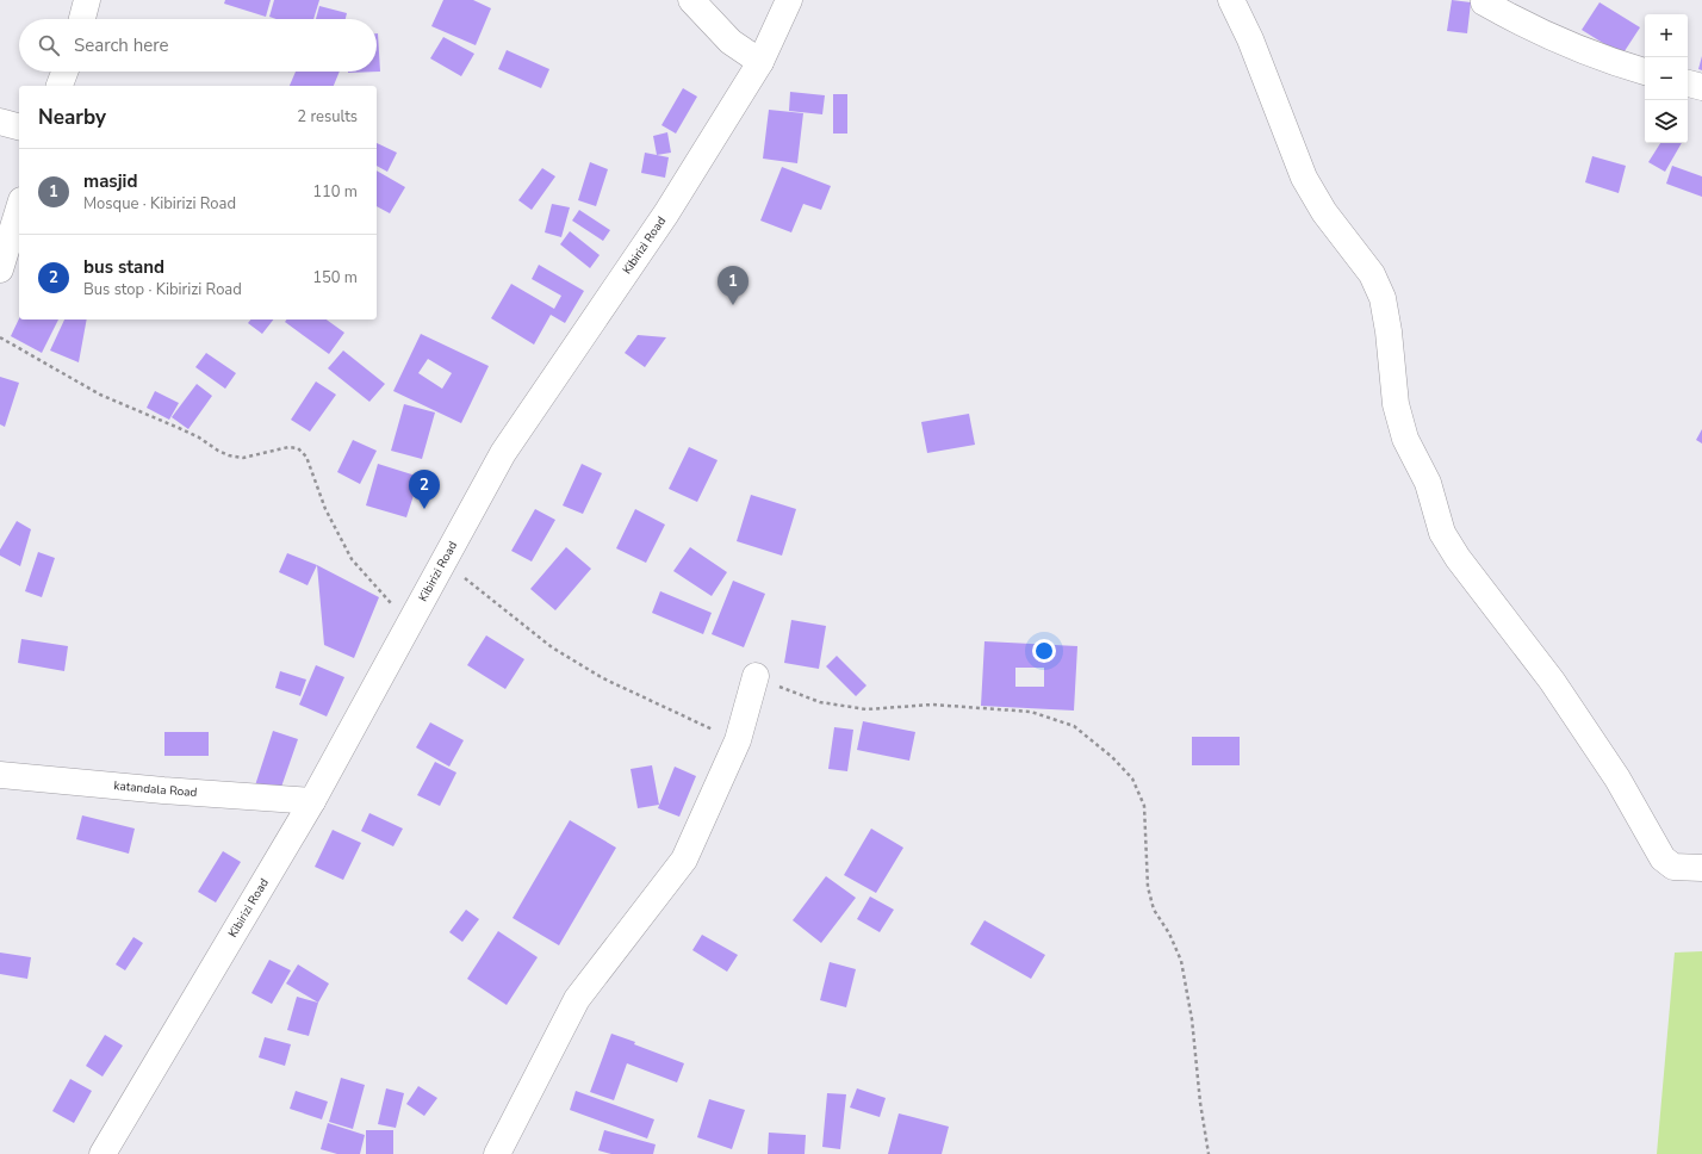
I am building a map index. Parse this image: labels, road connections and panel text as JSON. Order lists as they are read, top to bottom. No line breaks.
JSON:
{"streets":{"street":["Kibirizi Road","katandala Road"]},"crossings":[["Kibirizi Road","katandala Road"]],"page":{"map_buttons":["+","−"],"search":"Search here","heading":["Nearby","2 results"],"list":[{"mark":"1","name":"masjid","note":"Mosque · Kibirizi Road","value":"110 m"},{"mark":"2","name":"bus stand","note":"Bus stop · Kibirizi Road","value":"150 m"}],"pins":["1","2"]}}
